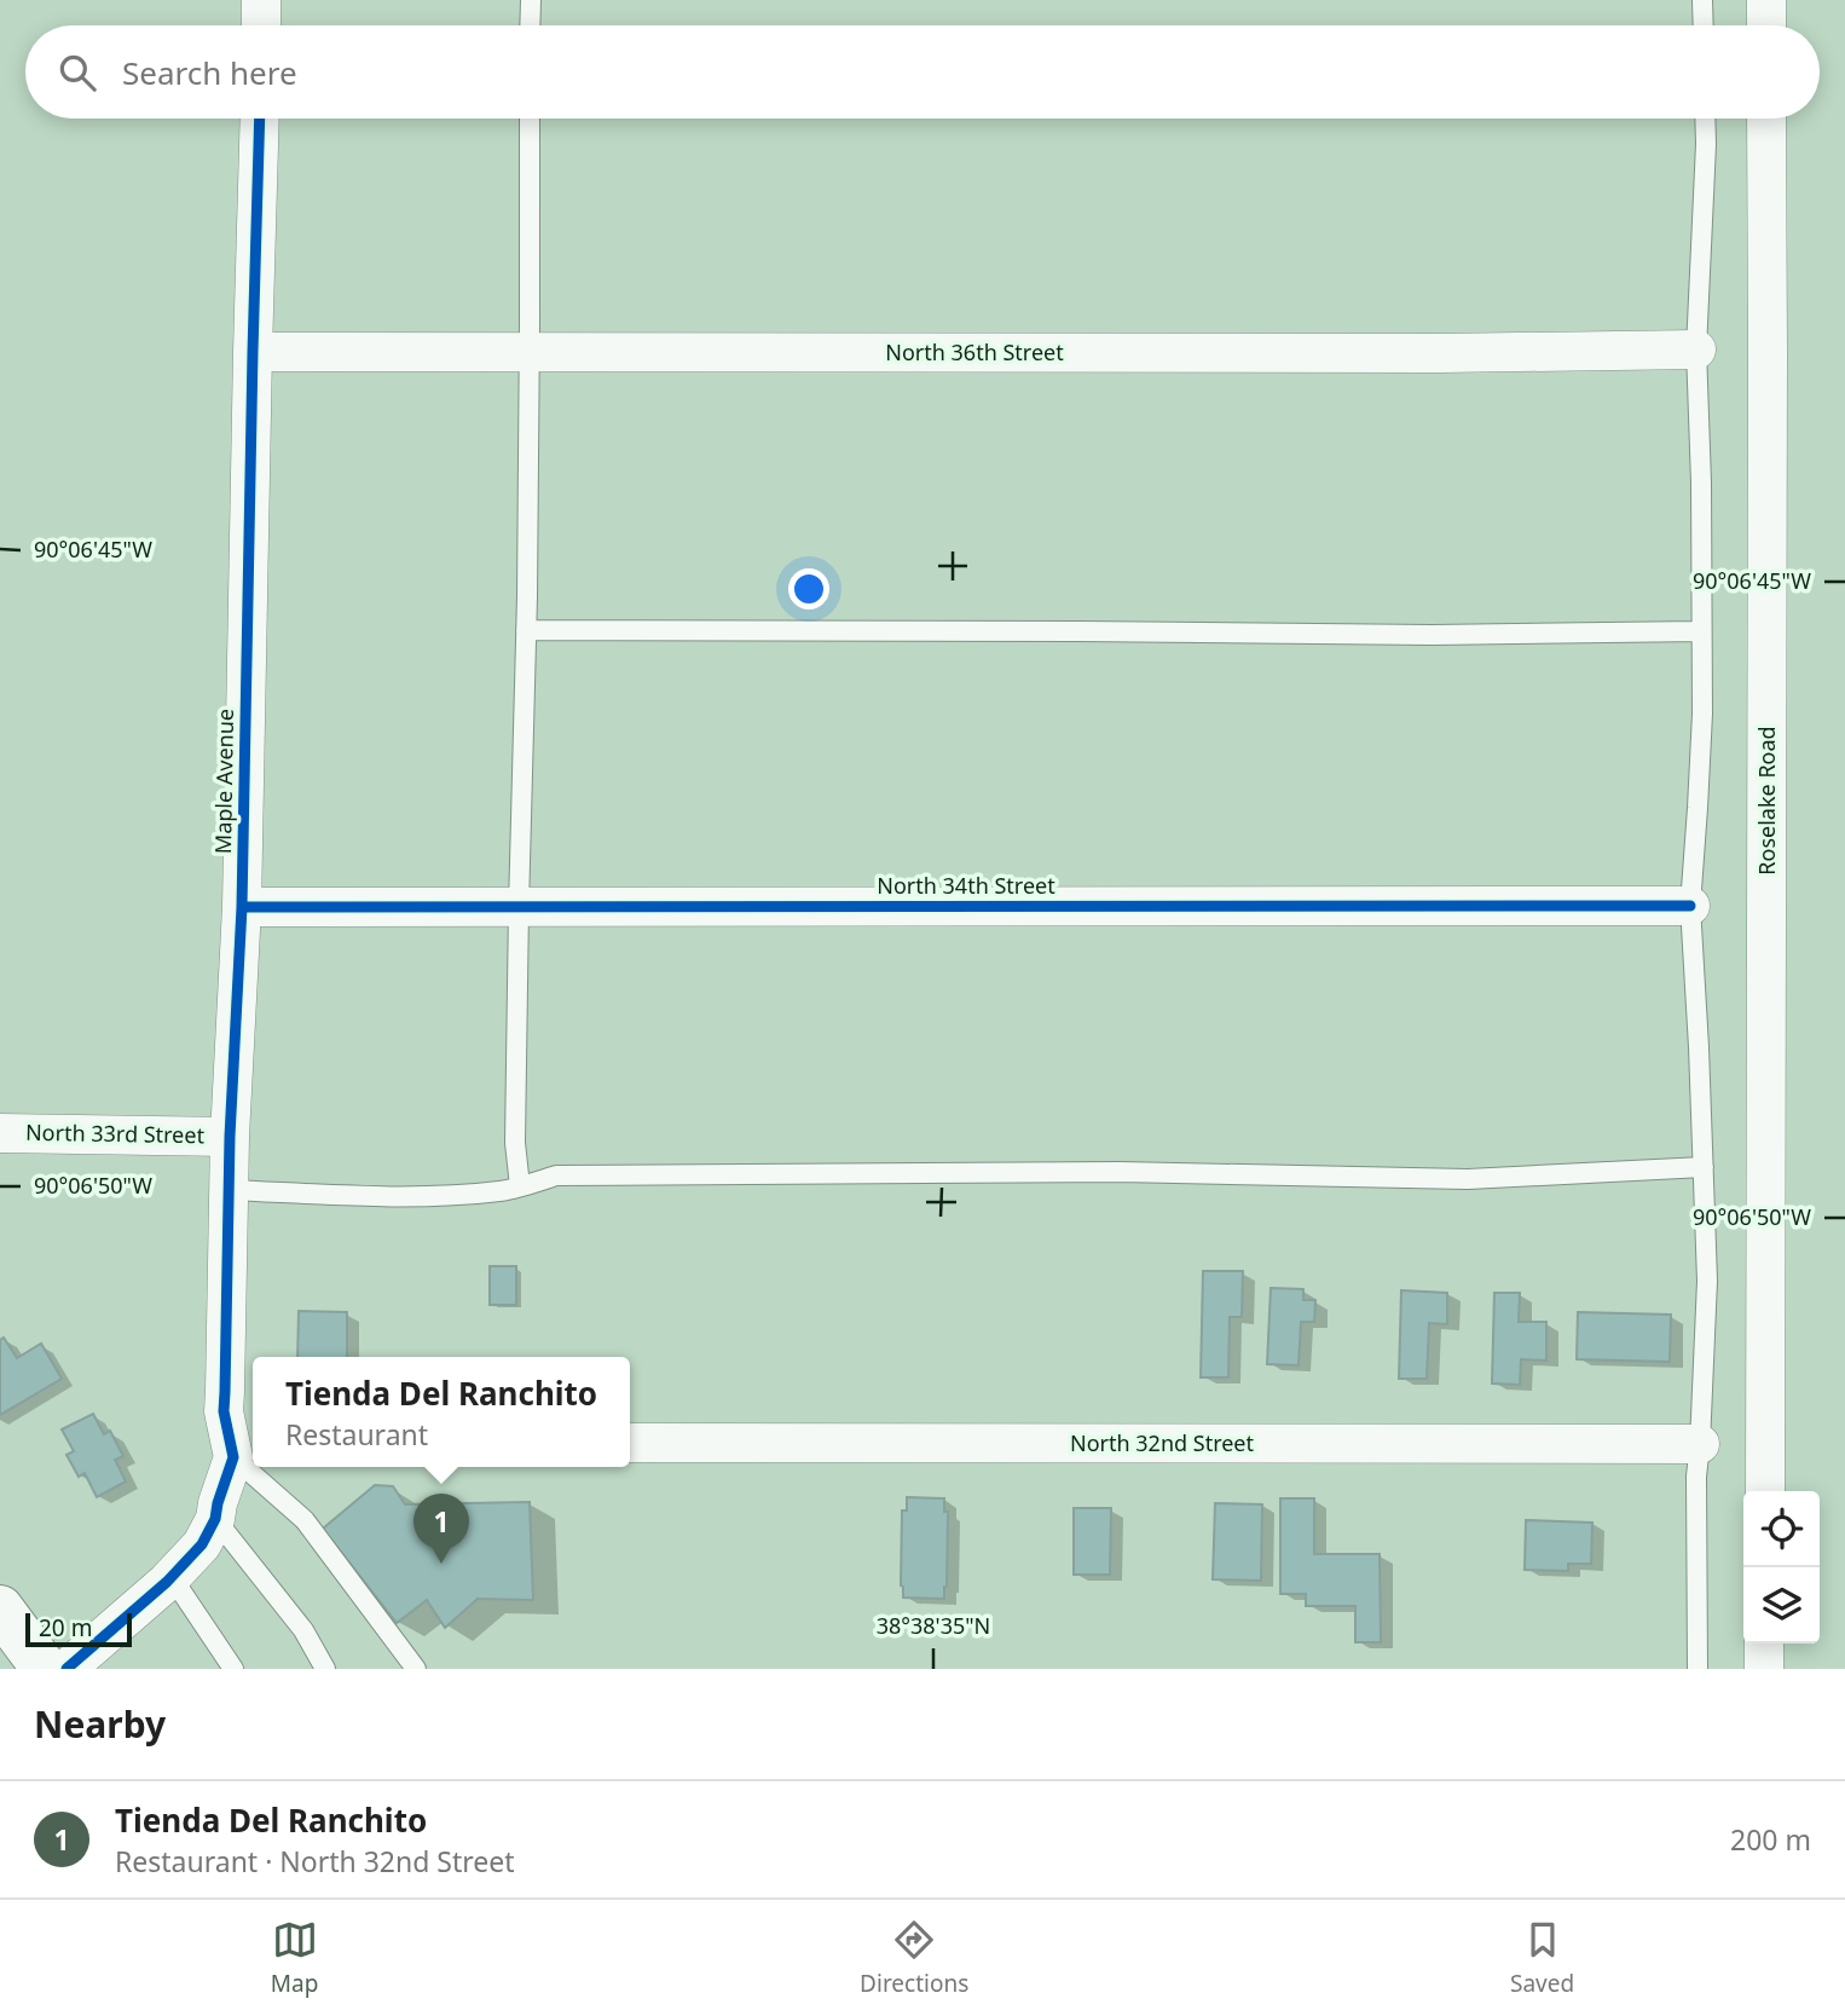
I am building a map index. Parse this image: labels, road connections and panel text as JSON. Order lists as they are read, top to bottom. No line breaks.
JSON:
{"streets":{"street":["North 36th Street","Maple Avenue","Roselake Road","North 34th Street","North 33rd Street","North 32nd Street"]},"crossings":[["North 36th Street","Maple Avenue"],["Maple Avenue","North 34th Street"],["Maple Avenue","North 33rd Street"]],"scale_bar":"20 m","page":{"search":"Search here","popup":["Tienda Del Ranchito","Restaurant"],"pins":"1","scale":"20 m","heading":"Nearby","list":[{"mark":"1","name":"Tienda Del Ranchito","note":"Restaurant · North 32nd Street","value":"200 m"}],"nav":["Map","Directions","Saved"]},"coordinates":["90°06'45\"W","90°06'50\"W","38°38'35\"N"]}
